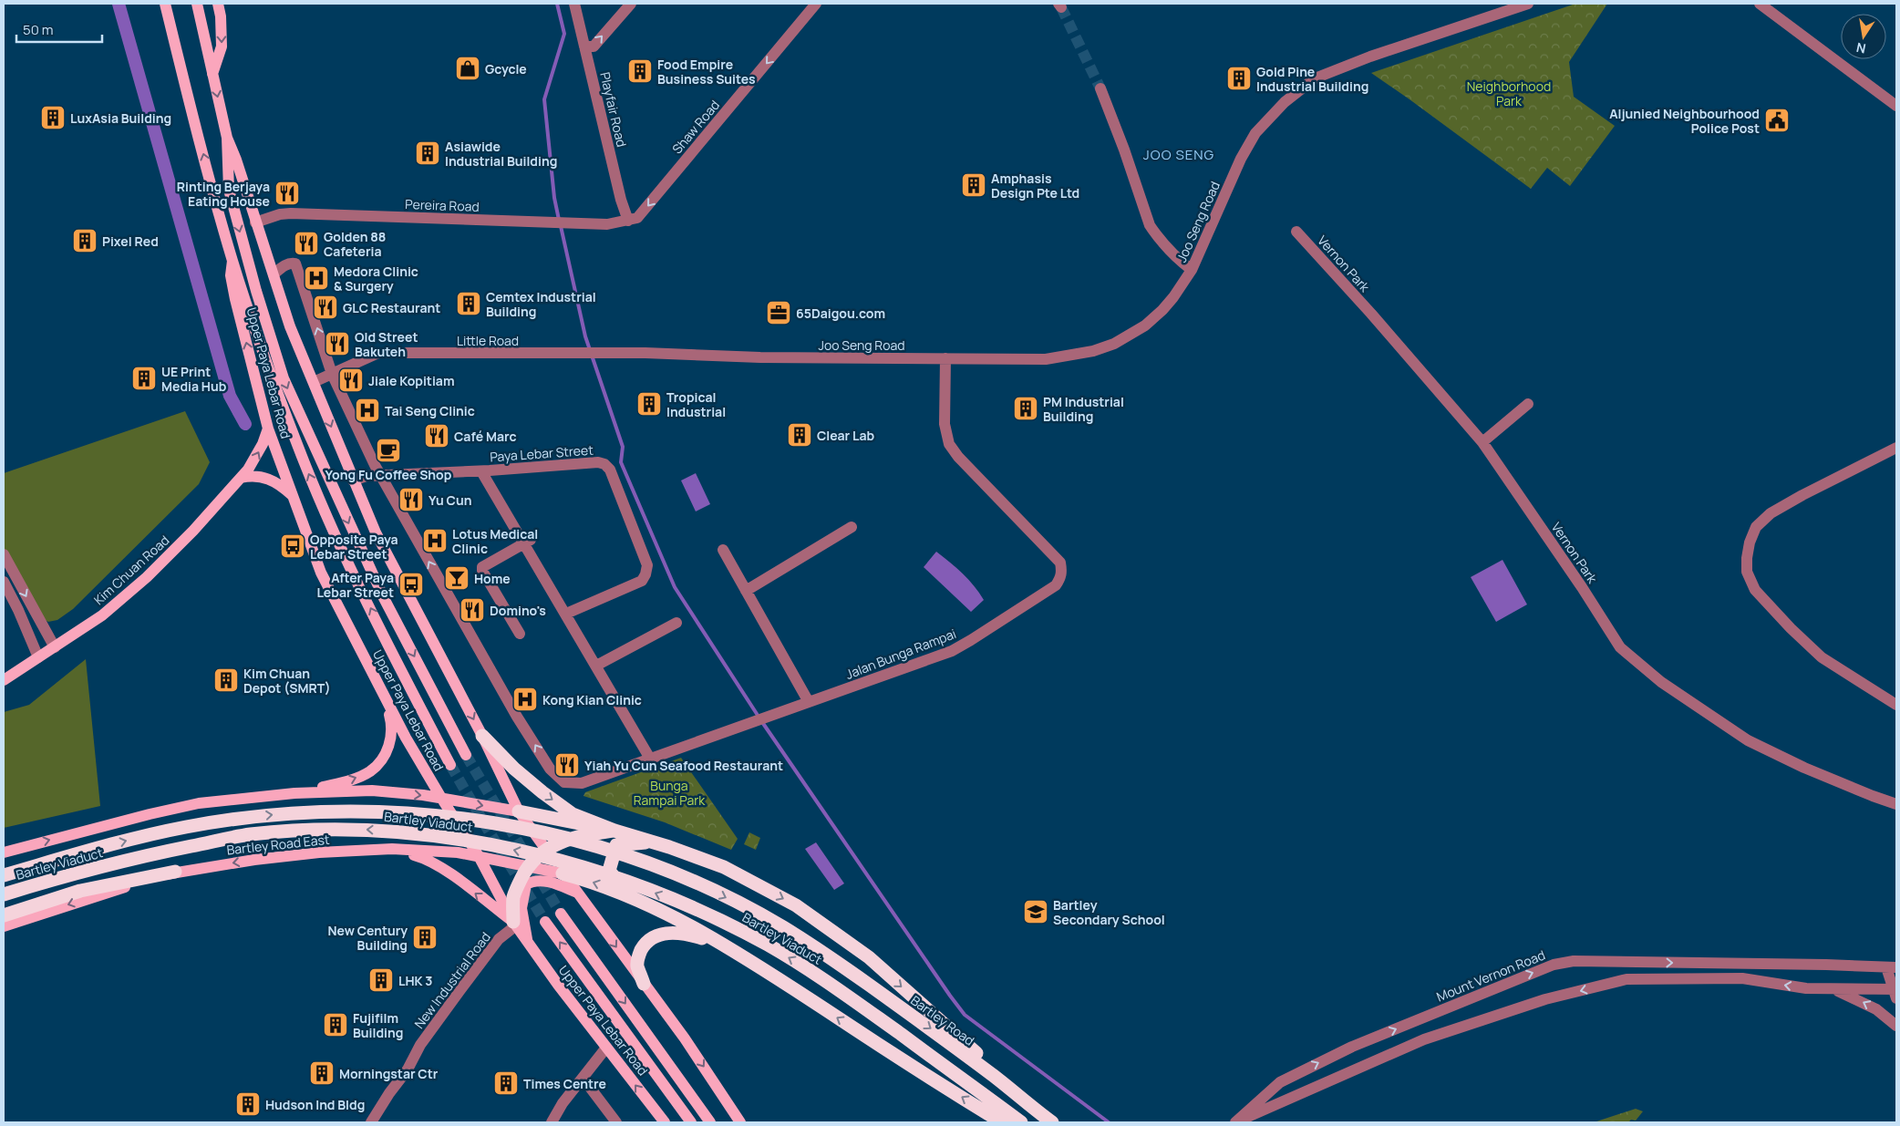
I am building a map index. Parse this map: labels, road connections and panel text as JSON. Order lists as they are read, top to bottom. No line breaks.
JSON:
{"streets":{"highway":["Bartley Viaduct","Bartley Road"],"main road":["Upper Paya Lebar Road","Kim Chuan Road","Bartley Road East"],"street":["Playfair Road","Shaw Road","Pereira Road","Joo Seng Road","Vernon Park","Little Road","Paya Lebar Street","Jalan Bunga Rampai","Mount Vernon Road","New Industrial Road"]},"crossings":[["Playfair Road","Shaw Road"],["Playfair Road","Pereira Road"],["Shaw Road","Pereira Road"],["Pereira Road","Upper Paya Lebar Road"],["Joo Seng Road","Little Road"],["Joo Seng Road","Jalan Bunga Rampai"],["Little Road","Upper Paya Lebar Road"],["Upper Paya Lebar Road","Paya Lebar Street"],["Upper Paya Lebar Road","Kim Chuan Road"],["Upper Paya Lebar Road","Bartley Road East"],["Upper Paya Lebar Road","New Industrial Road"],["Paya Lebar Street","Jalan Bunga Rampai"],["Bartley Viaduct","Bartley Road"]],"one_way":["Shaw Road"],"districts":["JOO SENG"],"parks":["Neighborhood Park","Bunga Rampai Park"],"places":{"shop":["Gcycle"],"building":["Food Empire Business Suites","Gold Pine Industrial Building","LuxAsia Building","Asiawide Industrial Building","Amphasis Design Pte Ltd","Pixel Red","Cemtex Industrial Building","UE Print Media Hub","Tropical Industrial","PM Industrial Building","Clear Lab","Kim Chuan Depot (SMRT)","New Century Building","LHK 3","Fujifilm Building","Morningstar Ctr","Times Centre","Hudson Ind Bldg"],"public building":["Aljunied Neighbourhood Police Post"],"restaurant":["Rinting Berjaya Eating House","Golden 88 Cafeteria","GLC Restaurant","Old Street Bakuteh","Jiale Kopitiam","Café Marc","Yu Cun","Domino's","Yiah Yu Cun Seafood Restaurant"],"hospital":["Medora Clinic & Surgery","Tai Seng Clinic","Lotus Medical Clinic","Kong Kian Clinic"],"office":["65Daigou.com"],"cafe":["Yong Fu Coffee Shop"],"bus stop":["Opposite Paya Lebar Street","After Paya Lebar Street"],"bar":["Home"],"school or university":["Bartley Secondary School"]},"scale_bar":"50 m","north":"bottom"}
